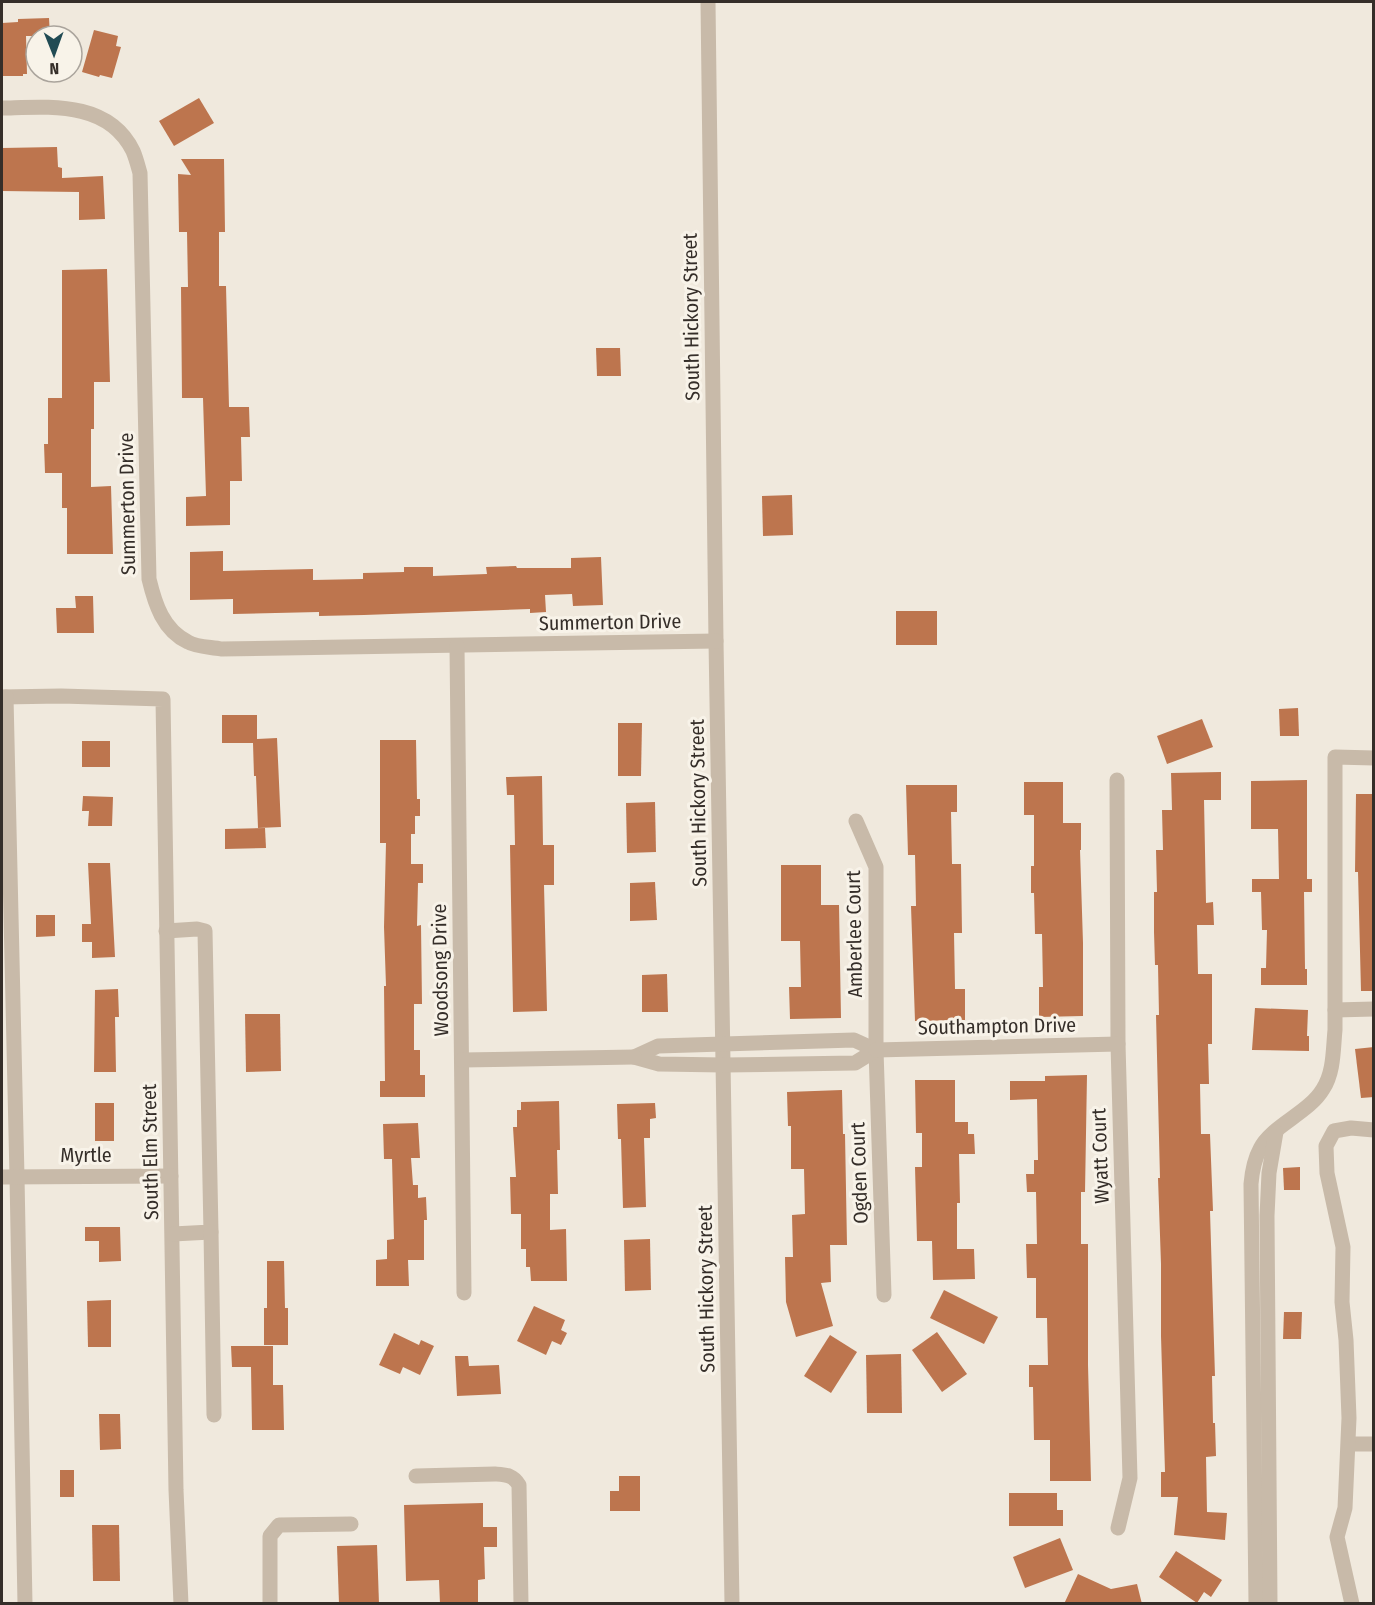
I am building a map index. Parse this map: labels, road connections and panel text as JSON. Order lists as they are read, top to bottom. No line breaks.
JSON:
{"streets":{"street":["South Hickory Street","Summerton Drive","Amberlee Court","Woodsong Drive","Southampton Drive","South Elm Street","Myrtle","Wyatt Court","Ogden Court"]},"crossings":[["South Hickory Street","Summerton Drive"],["South Hickory Street","Southampton Drive"],["Summerton Drive","Woodsong Drive"],["Amberlee Court","Southampton Drive"],["Amberlee Court","Ogden Court"],["Southampton Drive","Wyatt Court"],["Southampton Drive","Ogden Court"],["South Elm Street","Myrtle"]],"north":"bottom"}
